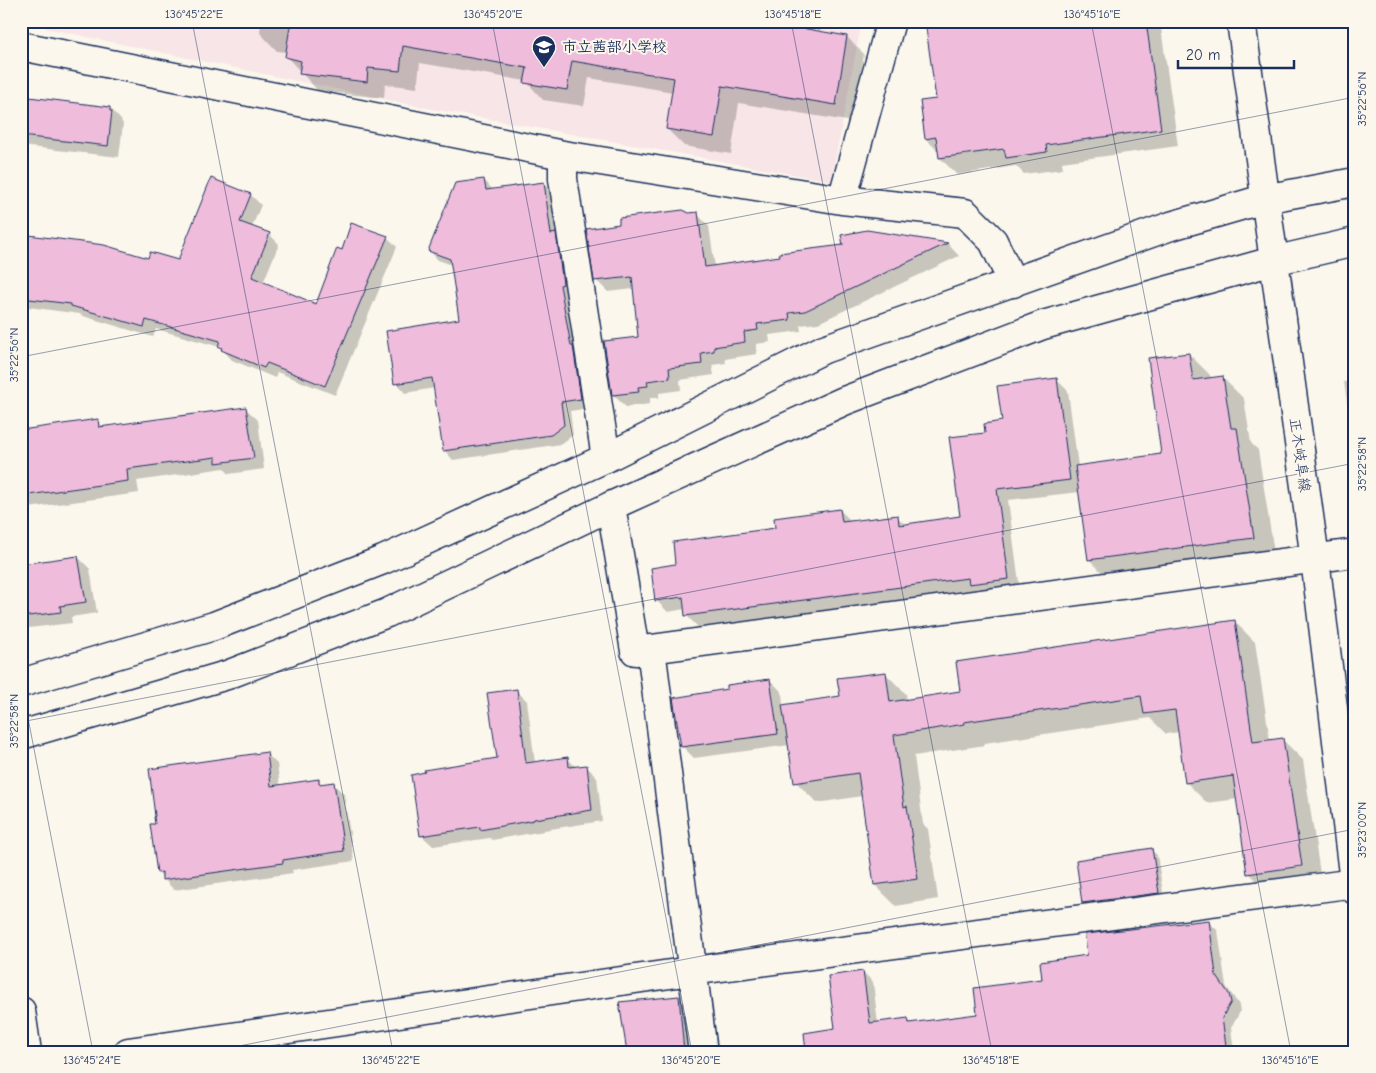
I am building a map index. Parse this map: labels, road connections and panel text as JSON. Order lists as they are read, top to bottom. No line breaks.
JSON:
{"streets":{"street":["正木岐阜線"]},"places":{"school or university":["市立茜部小学校"]},"scale_bar":"20 m","coordinates":["136°45'22\"E","136°45'20\"E","136°45'18\"E","136°45'16\"E","35°22'56\"N","35°22'58\"N","35°23'00\"N","136°45'24\"E"]}
